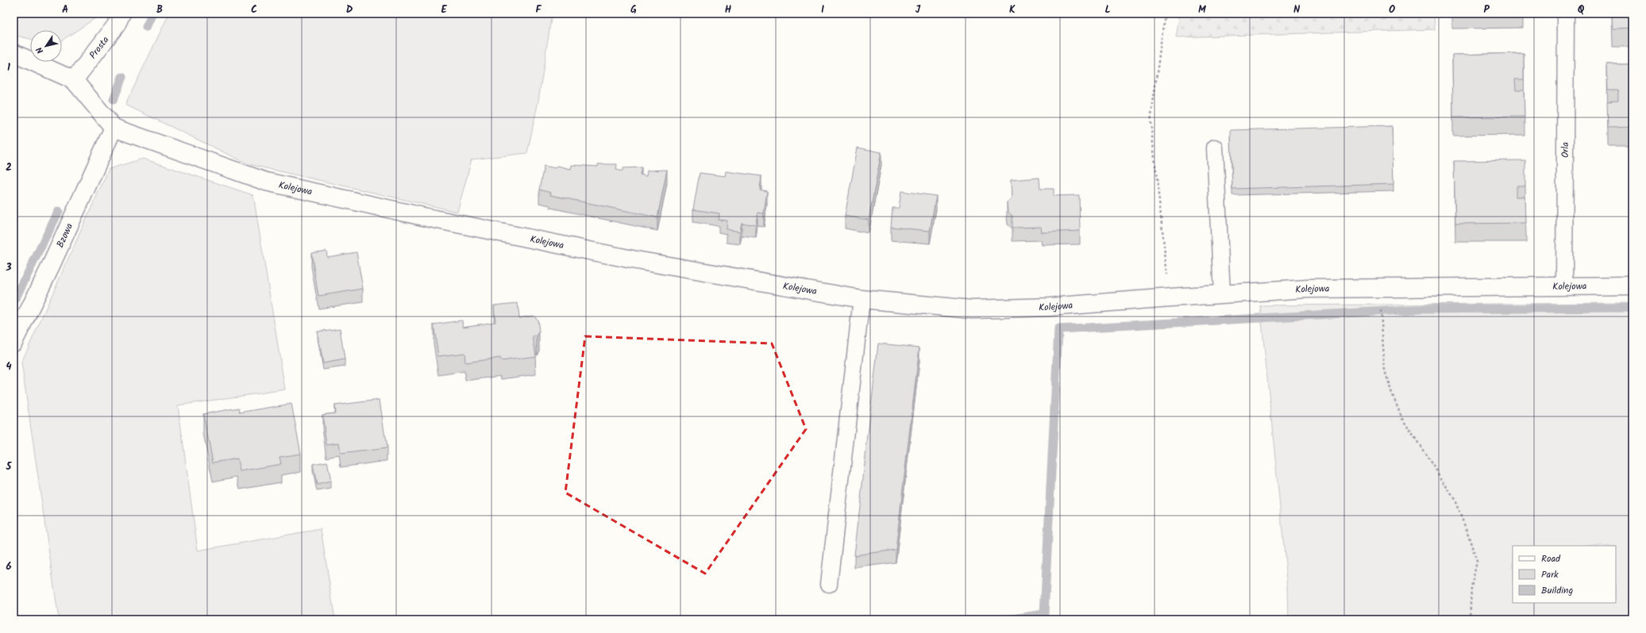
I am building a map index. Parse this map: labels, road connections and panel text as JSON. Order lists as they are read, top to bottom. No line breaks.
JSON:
{"streets":{"street":["Prosta","Kolejowa","Bzowa"],"lane":["Orla"]},"crossings":[["Orla","Kolejowa"],["Kolejowa","Bzowa"]],"legend":["Road","Park","Building"],"north":"bottom left","grid":{"columns":["A","B","C","D","E","F","G","H","I","J","K","L","M","N","O","P","Q"],"rows":["1","2","3","4","5","6"]}}
